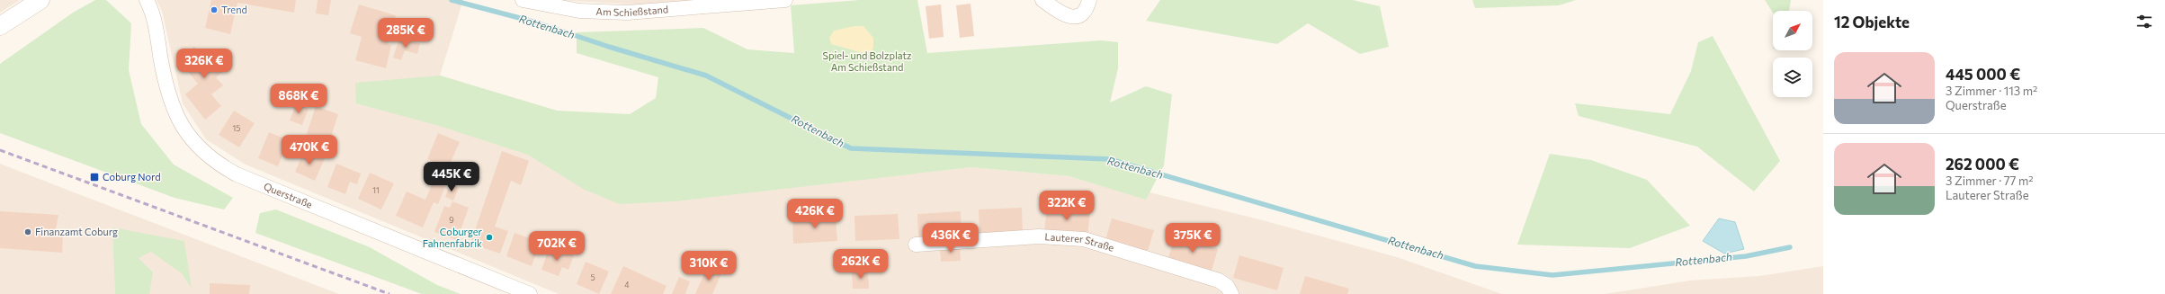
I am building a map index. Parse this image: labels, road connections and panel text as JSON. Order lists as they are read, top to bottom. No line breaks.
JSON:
{"streets":{"street":["Am Schießstand","Querstraße","Lauterer Straße"]},"water":["Rottenbach"],"parks":["Spiel- und Bolzplatz Am Schießstand"],"places":{"other":["Trend","Finanzamt Coburg","Coburger Fahnenfabrik"],"transit":["Coburg Nord"]},"house_numbers":["15","11","9","5","4"],"north":"top right","page":{"heading":"12 Objekte","price":["285K €","326K €","868K €","470K €","445K €","322K €","426K €","436K €","375K €","702K €","262K €","310K €"],"list":[{"name":"445 000 €","note":"3 Zimmer · 113 m² · Querstraße"},{"name":"262 000 €","note":"3 Zimmer · 77 m² · Lauterer Straße"}]}}
